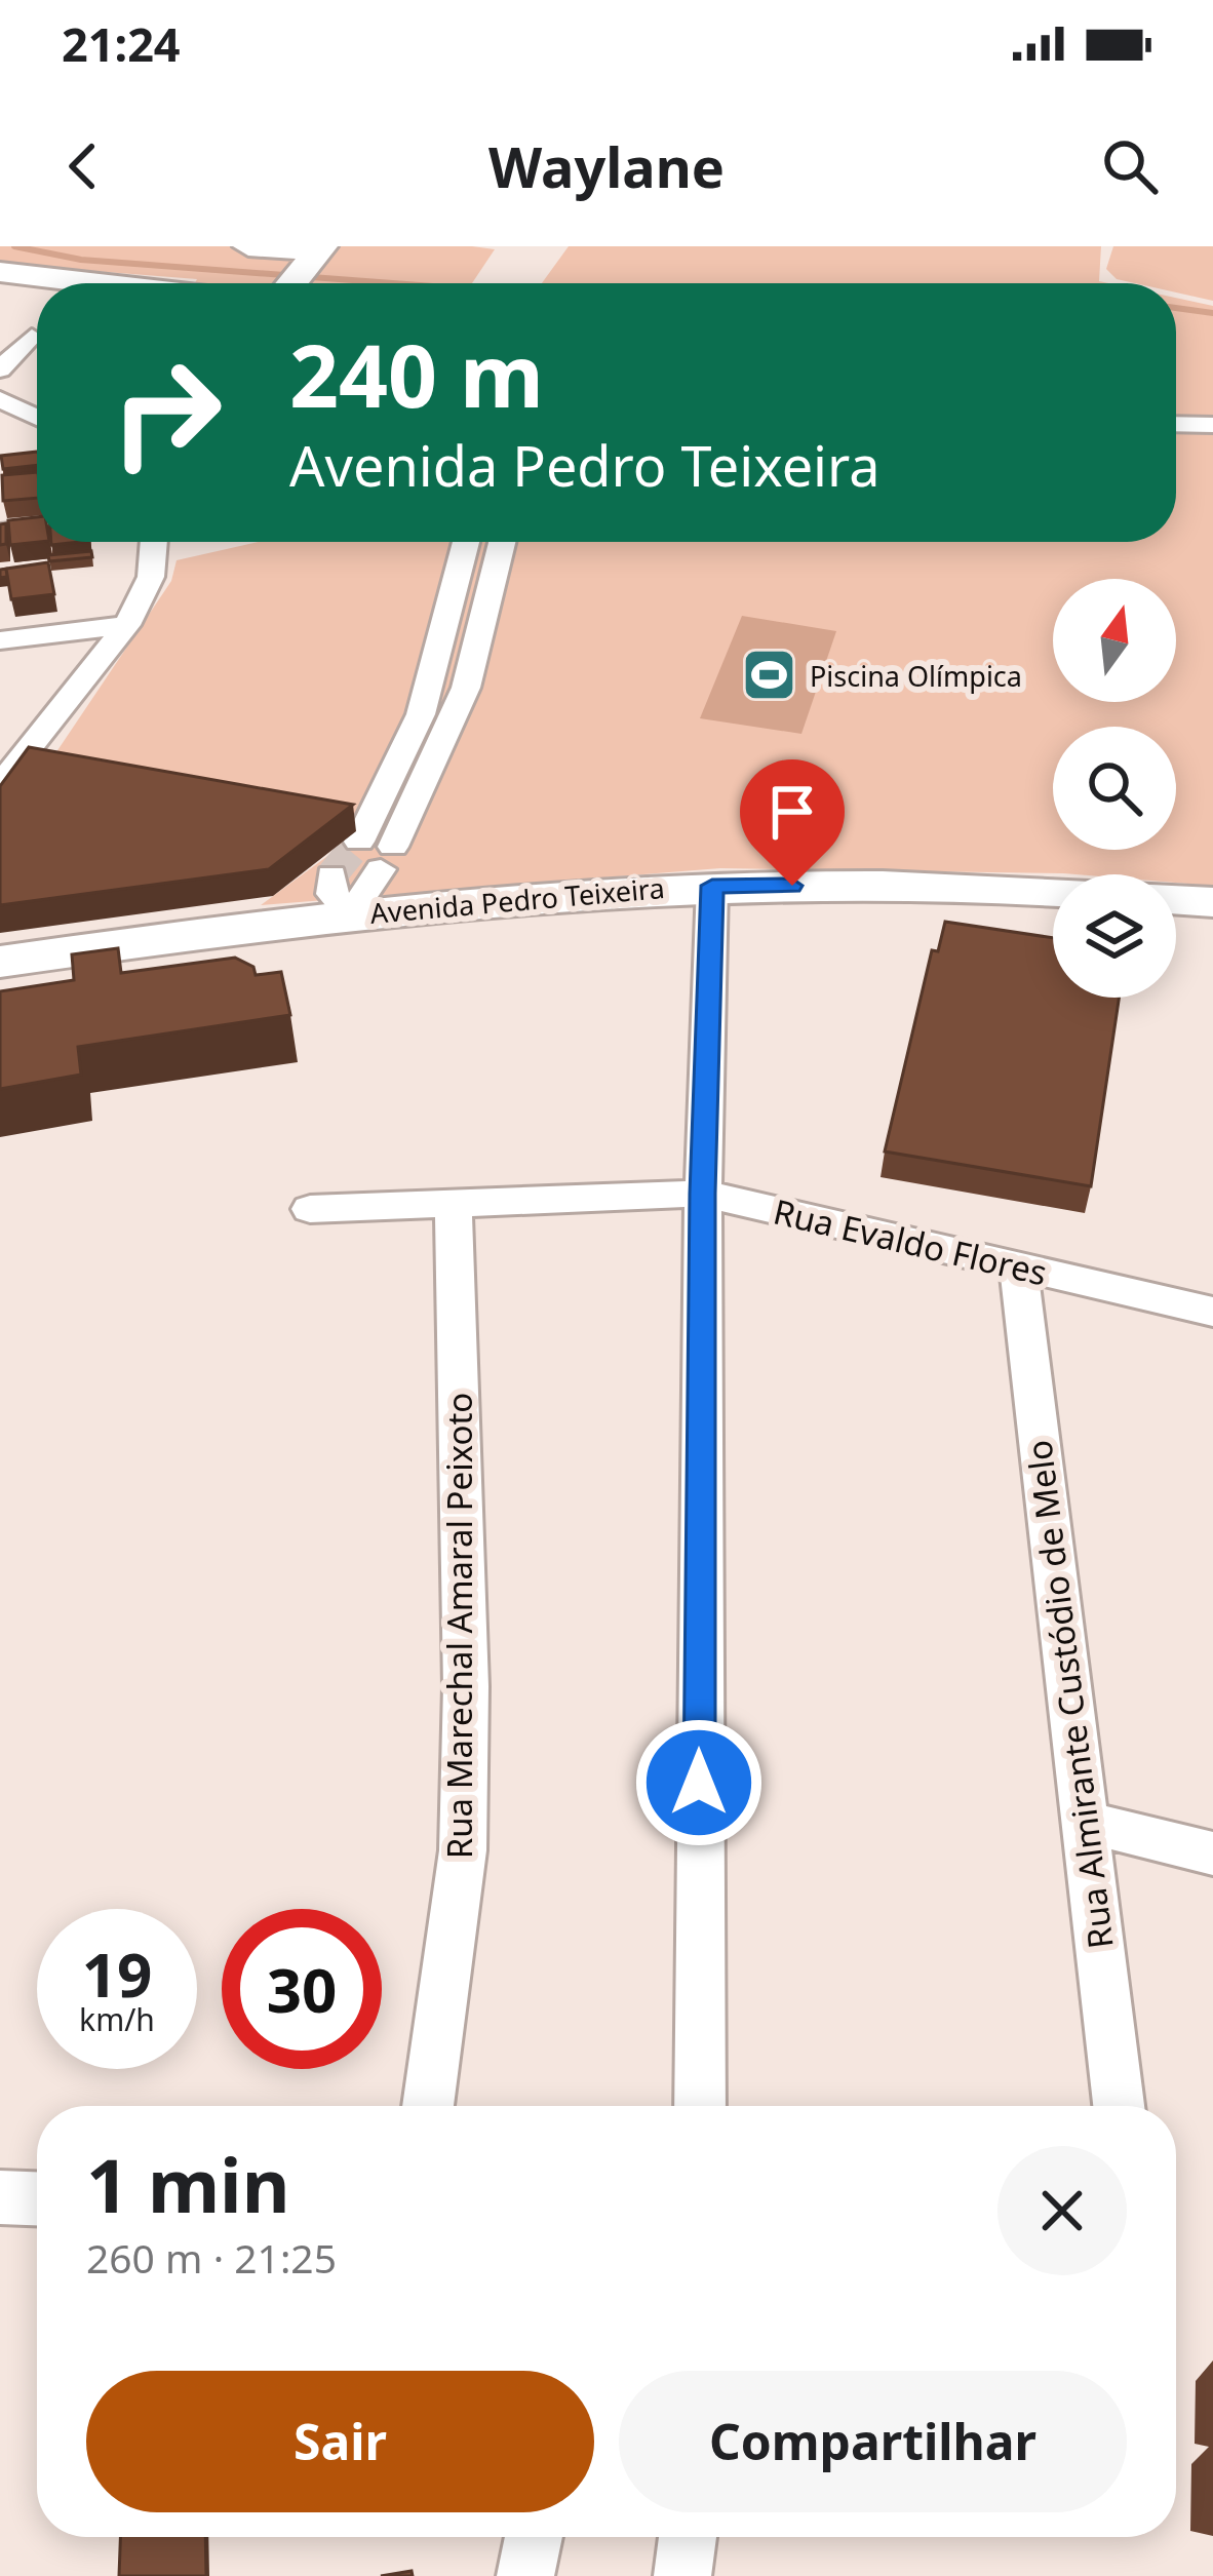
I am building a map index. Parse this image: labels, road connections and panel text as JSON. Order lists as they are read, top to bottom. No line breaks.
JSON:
{"streets":{"street":["Avenida Pedro Teixeira","Rua Evaldo Flores","Rua Marechal Amaral Peixoto","Rua Almirante Custódio de Melo"]},"crossings":[["Rua Evaldo Flores","Rua Marechal Amaral Peixoto"],["Rua Evaldo Flores","Rua Almirante Custódio de Melo"]],"places":{"sports":["Piscina Olímpica"]},"north":"top","page":{"status":"21:24","header":"Waylane","turn":["240 m","Avenida Pedro Teixeira"],"speed":"19 km/h","limit":"30","heading":["1 min","260 m · 21:25"],"buttons":["Sair","Compartilhar"]}}
